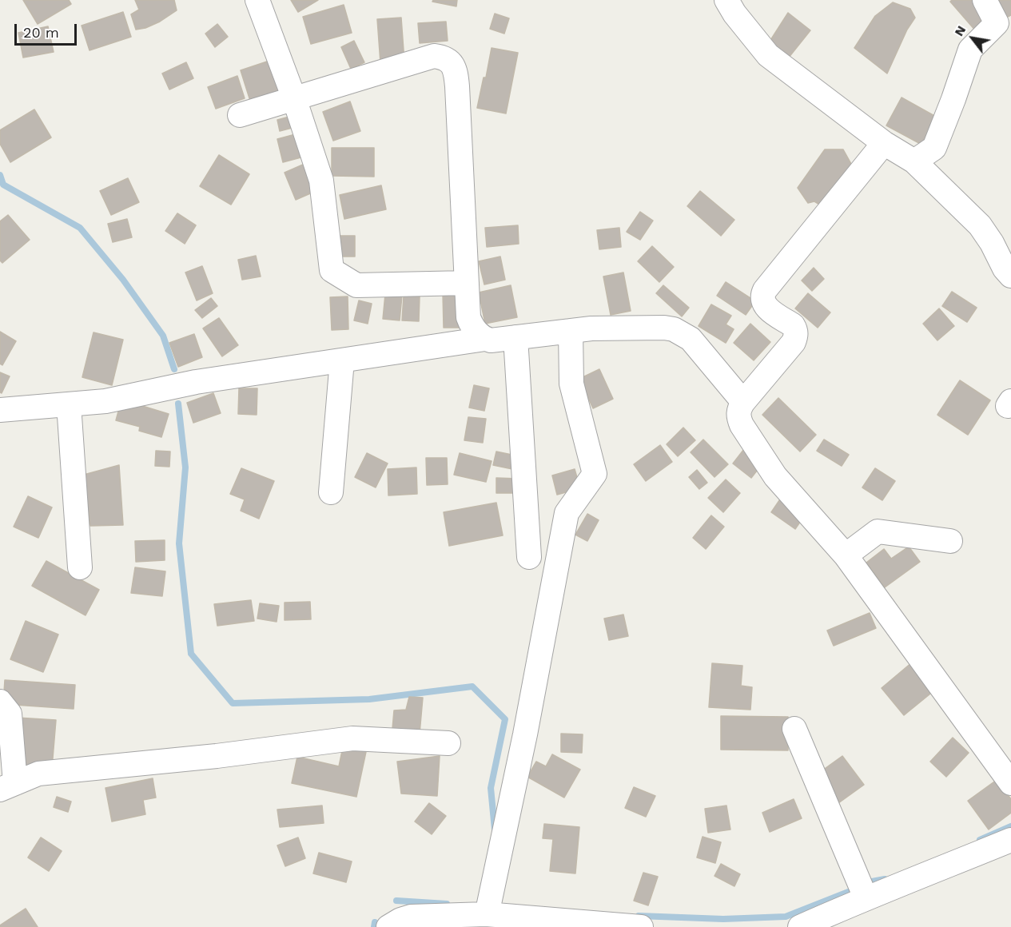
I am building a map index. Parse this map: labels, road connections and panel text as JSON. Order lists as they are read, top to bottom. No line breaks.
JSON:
{"scale_bar":"20 m","north":"top left"}
